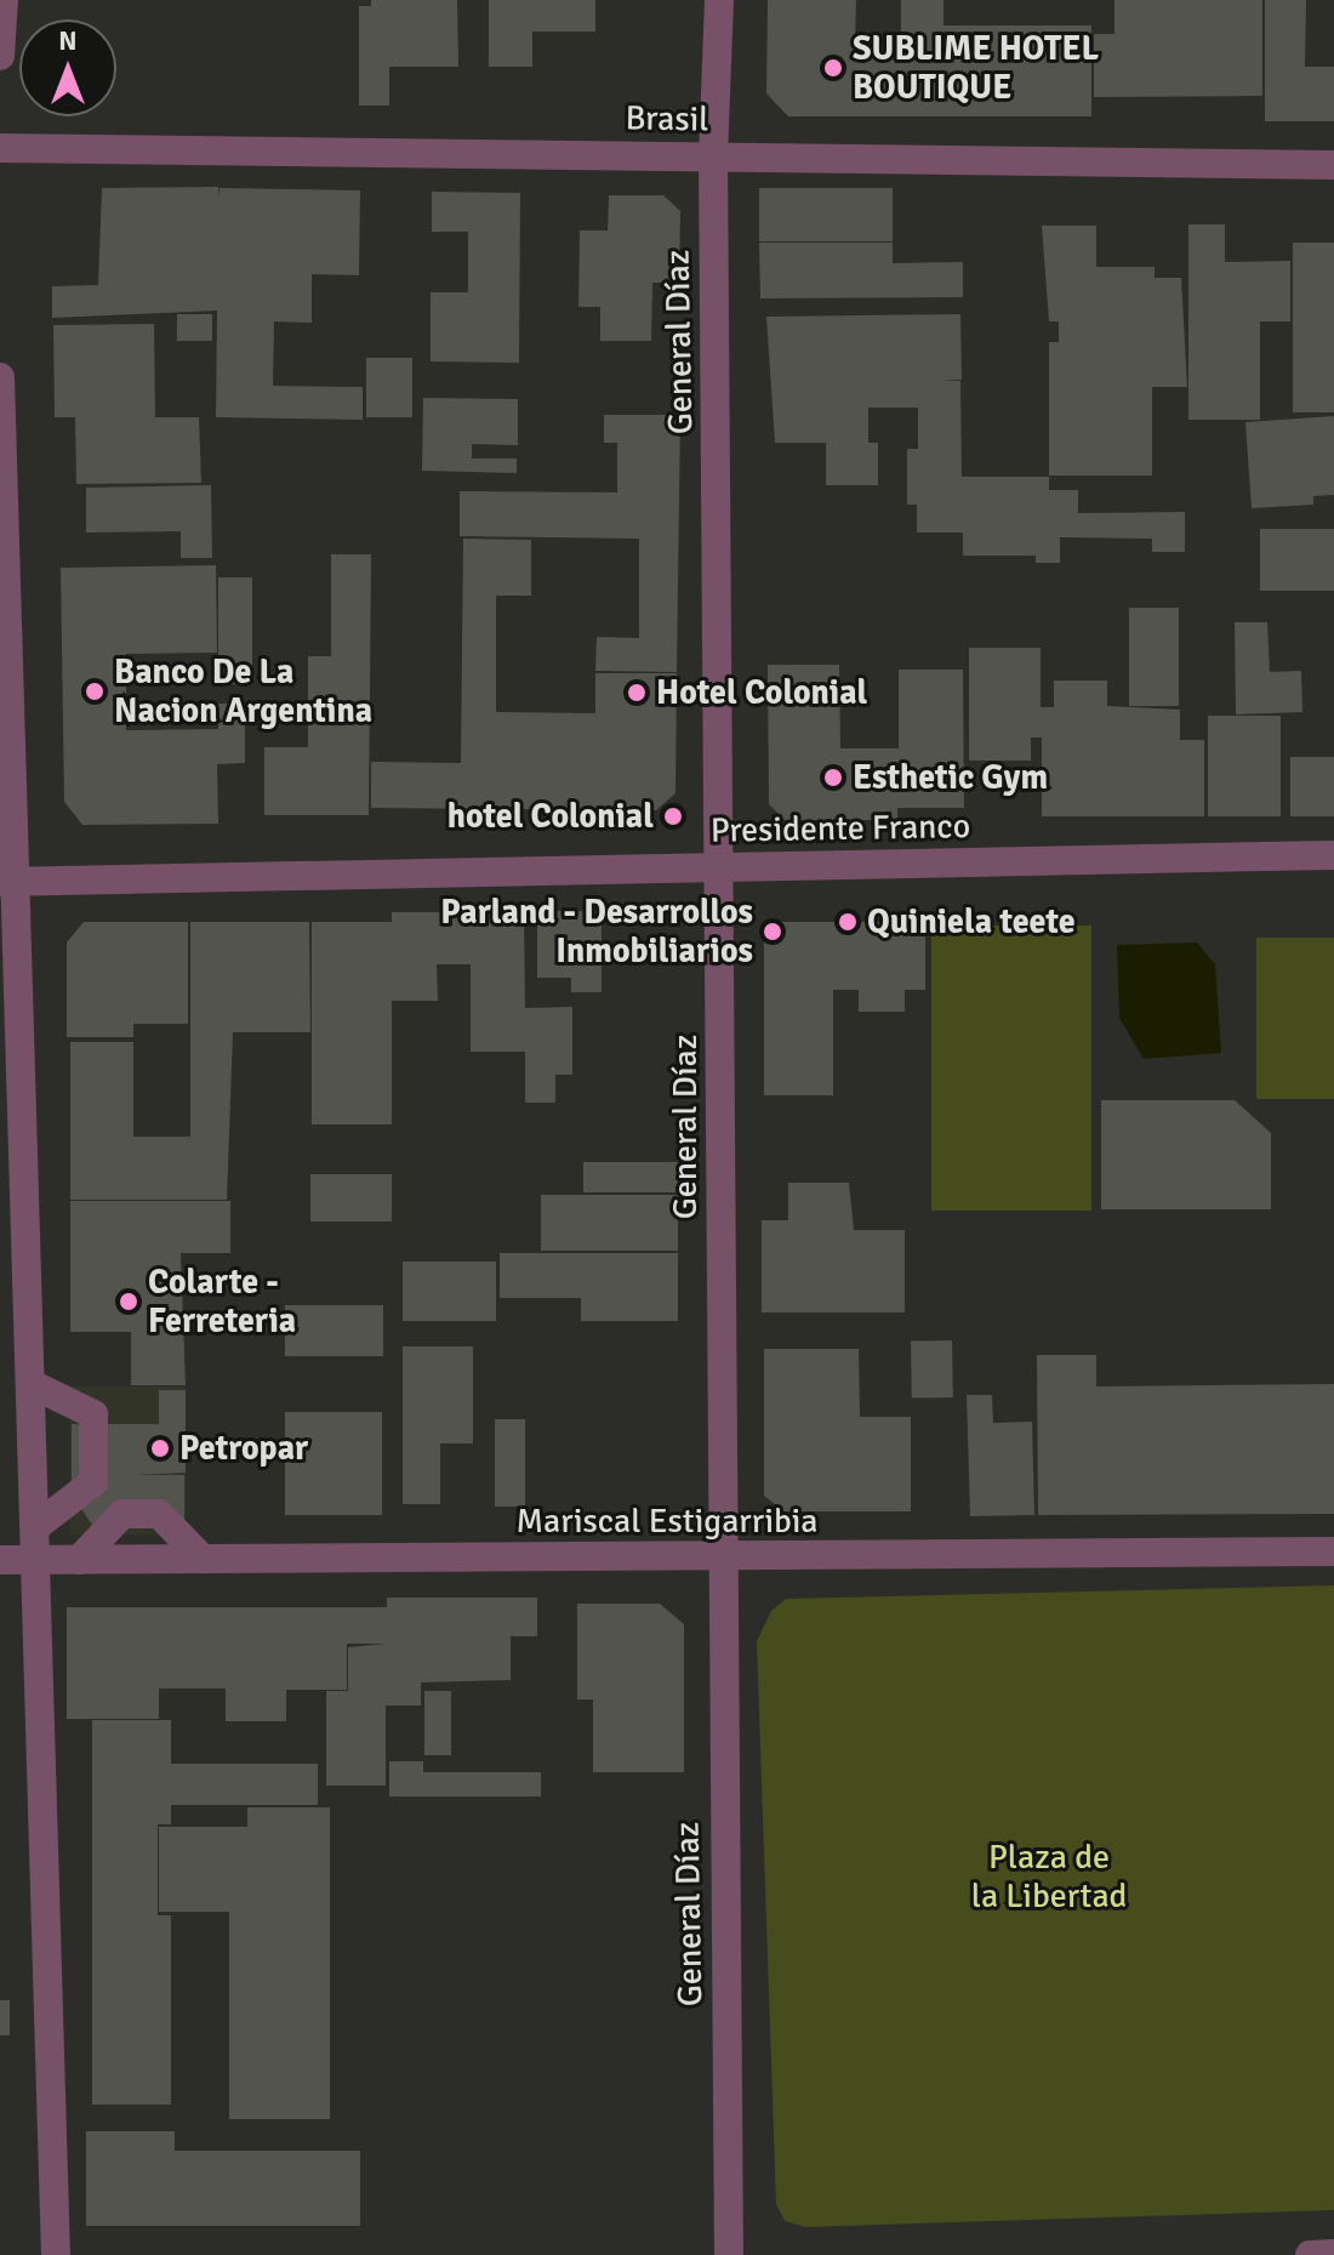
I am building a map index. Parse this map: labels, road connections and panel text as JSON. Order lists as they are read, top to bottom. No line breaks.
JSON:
{"streets":{"street":["Brasil","General Díaz","Presidente Franco","Mariscal Estigarribia"]},"crossings":[["Brasil","General Díaz"],["General Díaz","Presidente Franco"],["General Díaz","Mariscal Estigarribia"]],"parks":["Plaza de la Libertad"],"places":["SUBLIME HOTEL BOUTIQUE","Banco De La Nacion Argentina","Hotel Colonial","Esthetic Gym","hotel Colonial","Quiniela teete","Parland - Desarrollos Inmobiliarios","Colarte - Ferreteria","Petropar"],"north":"top"}
